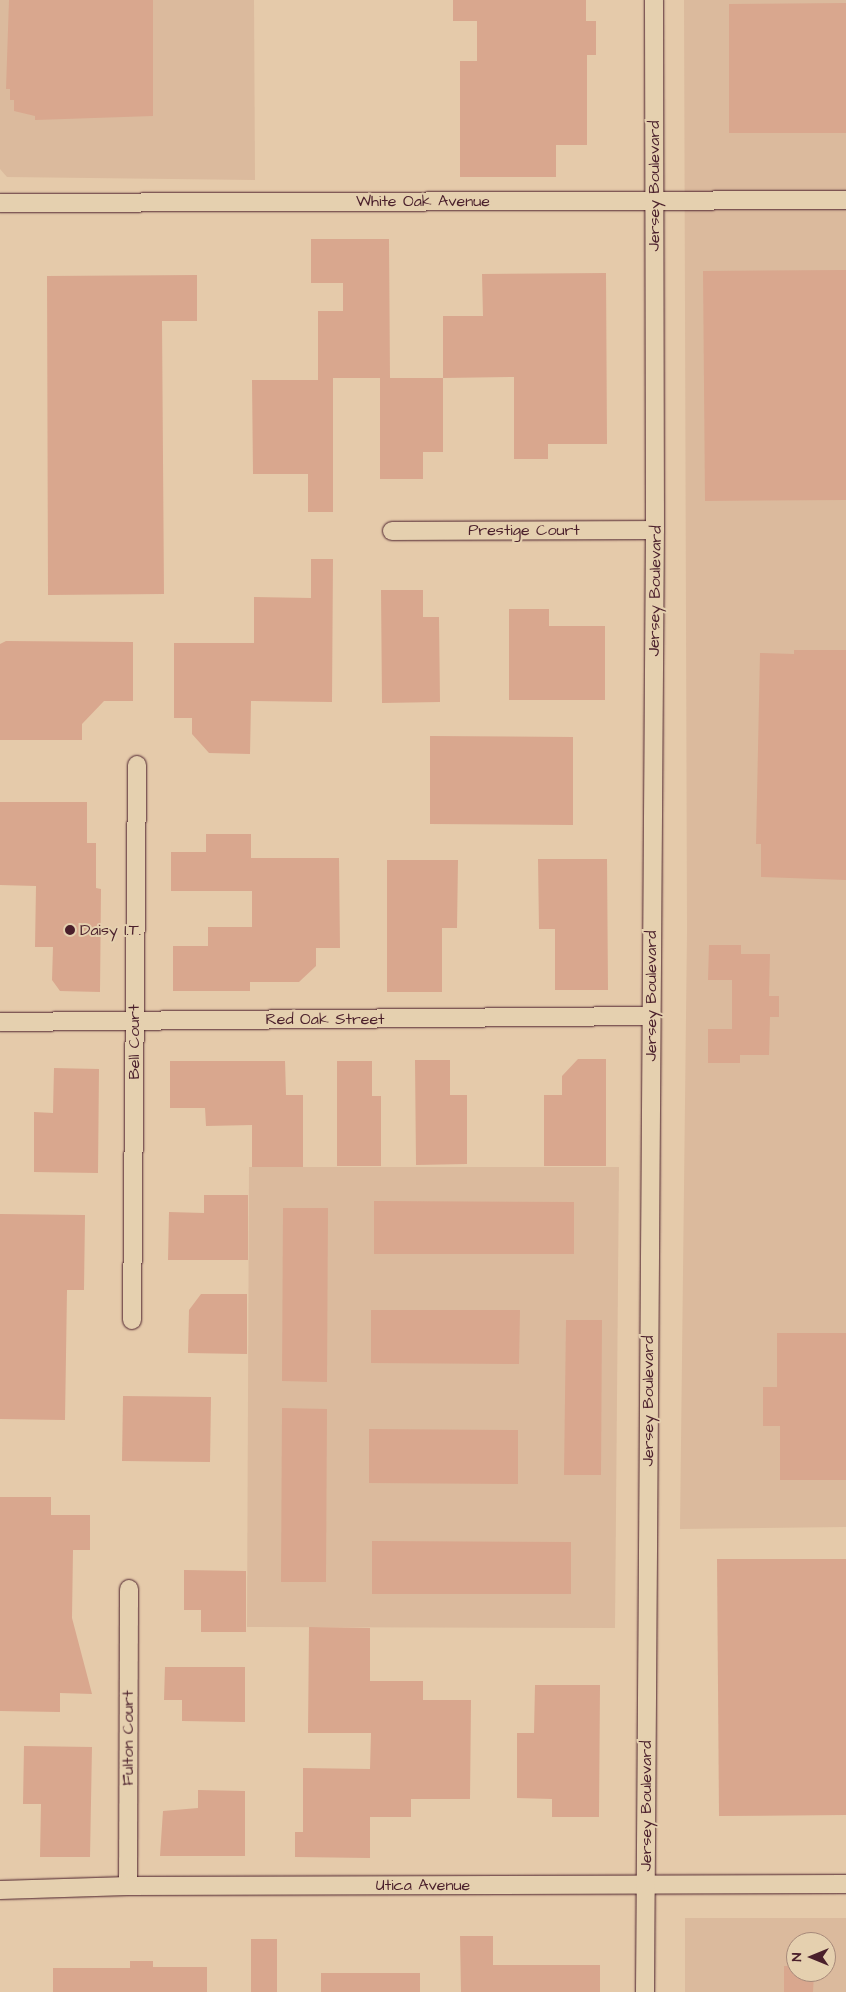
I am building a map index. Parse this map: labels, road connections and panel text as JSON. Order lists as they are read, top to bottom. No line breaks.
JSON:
{"streets":{"street":["Jersey Boulevard","White Oak Avenue","Prestige Court","Red Oak Street","Bell Court","Fulton Court","Utica Avenue"]},"crossings":[["Jersey Boulevard","White Oak Avenue"],["Jersey Boulevard","Prestige Court"],["Jersey Boulevard","Red Oak Street"],["Jersey Boulevard","Utica Avenue"],["Red Oak Street","Bell Court"],["Fulton Court","Utica Avenue"]],"places":["Daisy I.T."],"north":"left"}
